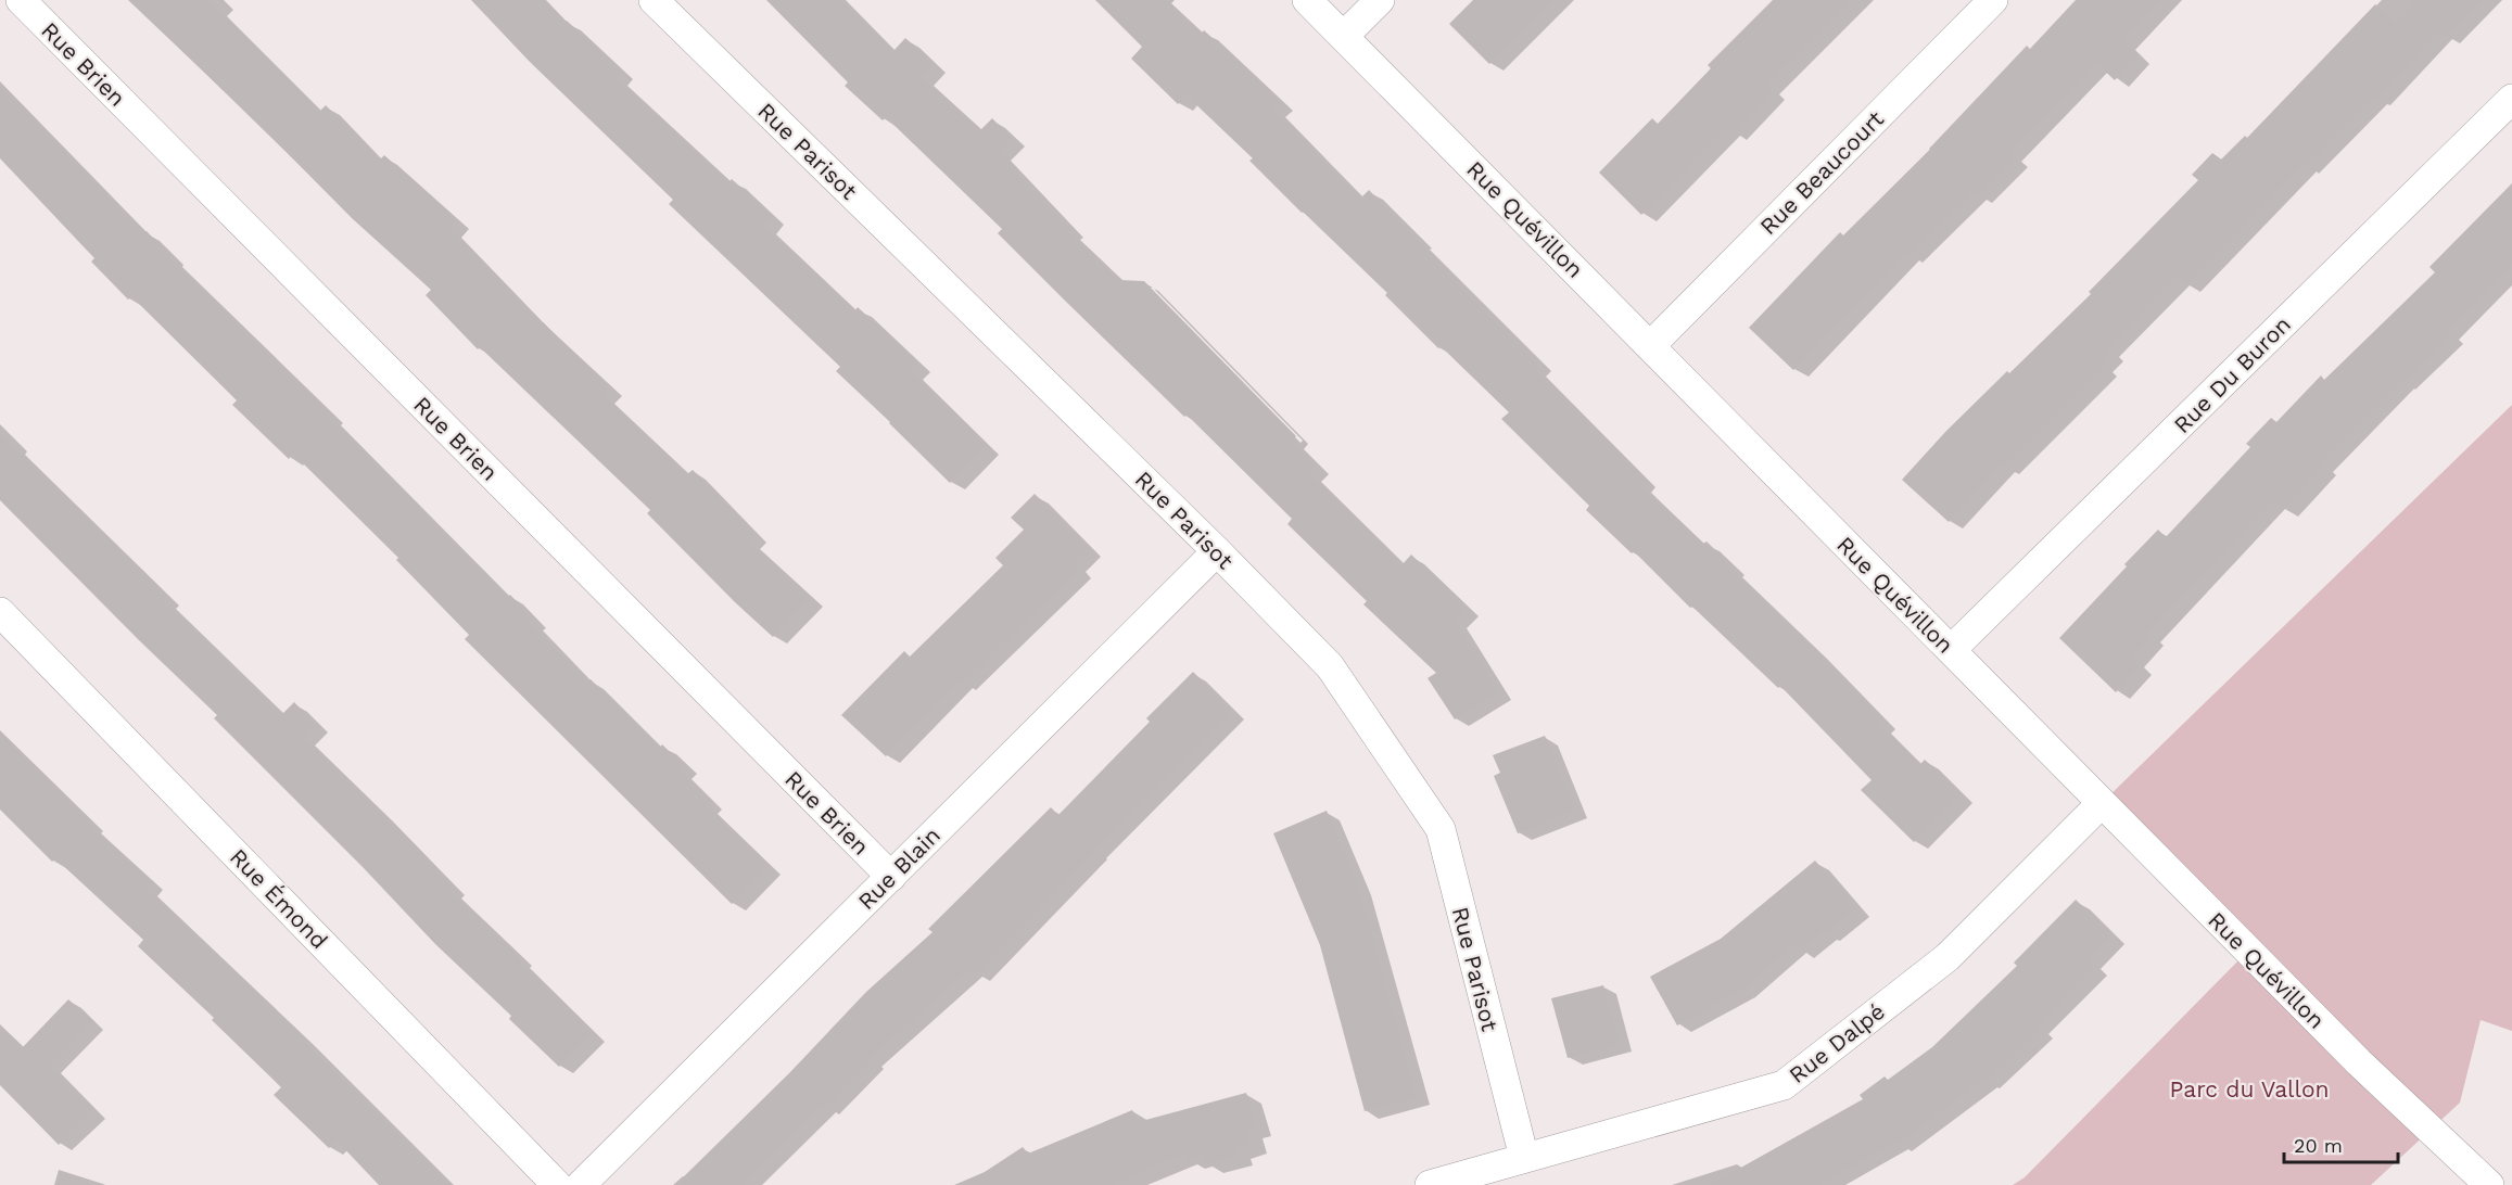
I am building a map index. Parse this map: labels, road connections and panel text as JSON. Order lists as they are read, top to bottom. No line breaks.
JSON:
{"streets":{"street":["Rue Brien","Rue Parisot","Rue Beaucourt","Rue Quévillon","Rue Du Buron","Rue Blain","Rue Émond","Rue Dalpé"]},"crossings":[["Rue Brien","Rue Blain"],["Rue Parisot","Rue Blain"],["Rue Parisot","Rue Dalpé"],["Rue Beaucourt","Rue Quévillon"],["Rue Quévillon","Rue Du Buron"],["Rue Quévillon","Rue Dalpé"]],"parks":["Parc du Vallon"],"scale_bar":"20 m"}
